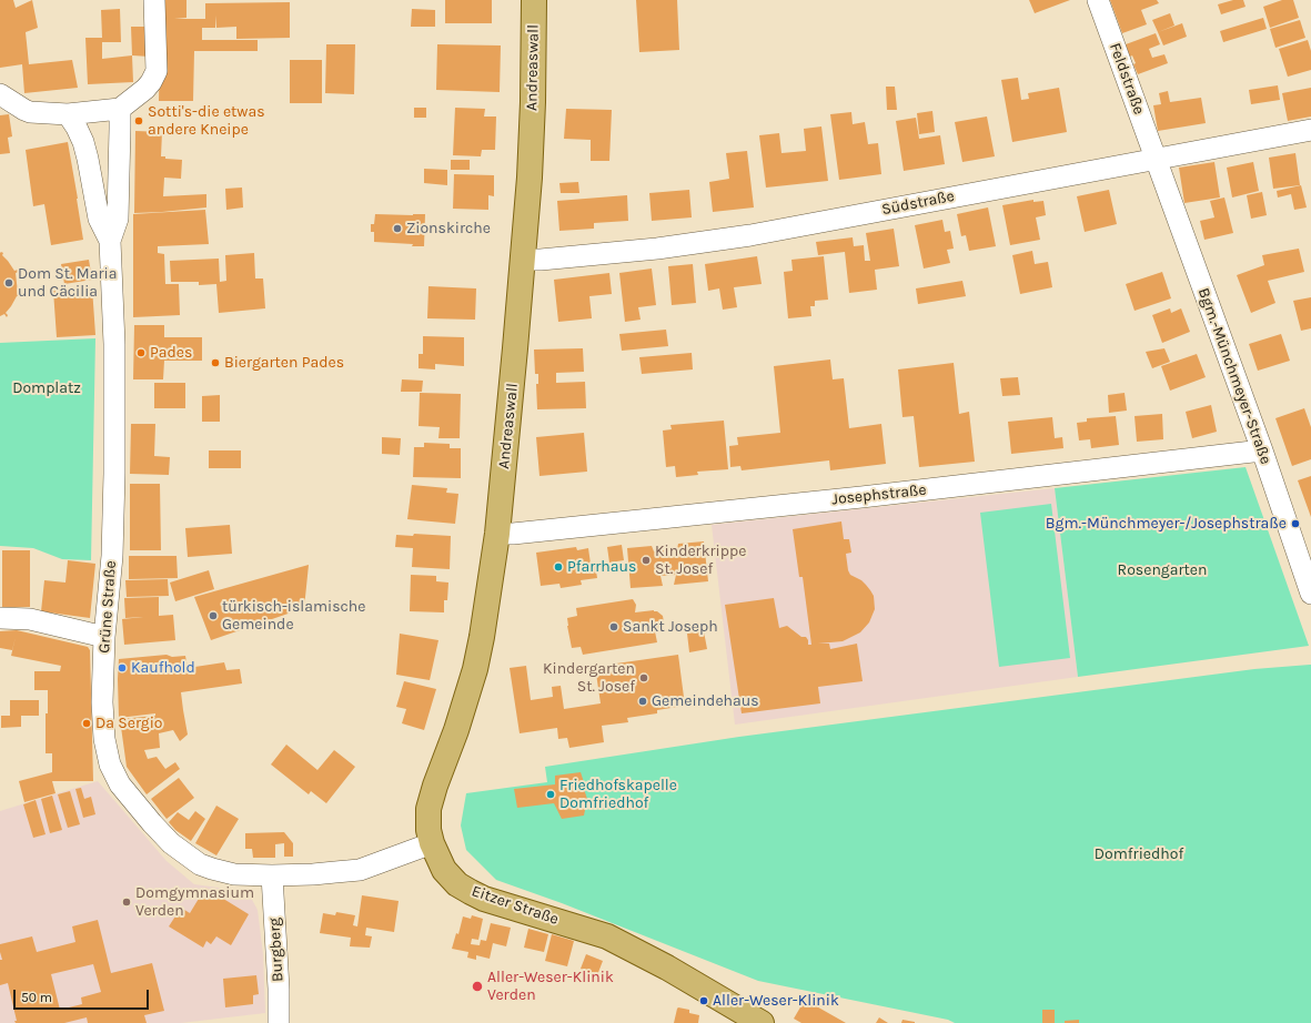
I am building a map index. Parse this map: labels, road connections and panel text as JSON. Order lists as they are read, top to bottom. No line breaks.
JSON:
{"streets":{"main road":["Andreaswall","Eitzer Straße"],"street":["Feldstraße","Südstraße","Bgm.-Münchmeyer-Straße","Josephstraße","Grüne Straße","Burgberg"]},"crossings":[["Andreaswall","Südstraße"],["Andreaswall","Josephstraße"],["Andreaswall","Eitzer Straße"],["Feldstraße","Südstraße"],["Feldstraße","Bgm.-Münchmeyer-Straße"],["Südstraße","Bgm.-Münchmeyer-Straße"],["Bgm.-Münchmeyer-Straße","Josephstraße"],["Grüne Straße","Burgberg"]],"parks":["Domplatz","Rosengarten","Domfriedhof"],"places":["Sotti's-die etwas andere Kneipe","Zionskirche","Dom St. Maria und Cäcilia","Pades","Biergarten Pades","Bgm.-Münchmeyer-/Josephstraße","Kinderkrippe St. Josef","Pfarrhaus","türkisch-islamische Gemeinde","Sankt Joseph","Kaufhold","Kindergarten St. Josef","Gemeindehaus","Da Sergio","Friedhofskapelle Domfriedhof","Domgymnasium Verden","Aller-Weser-Klinik Verden","Aller-Weser-Klinik"],"scale_bar":"50 m"}
